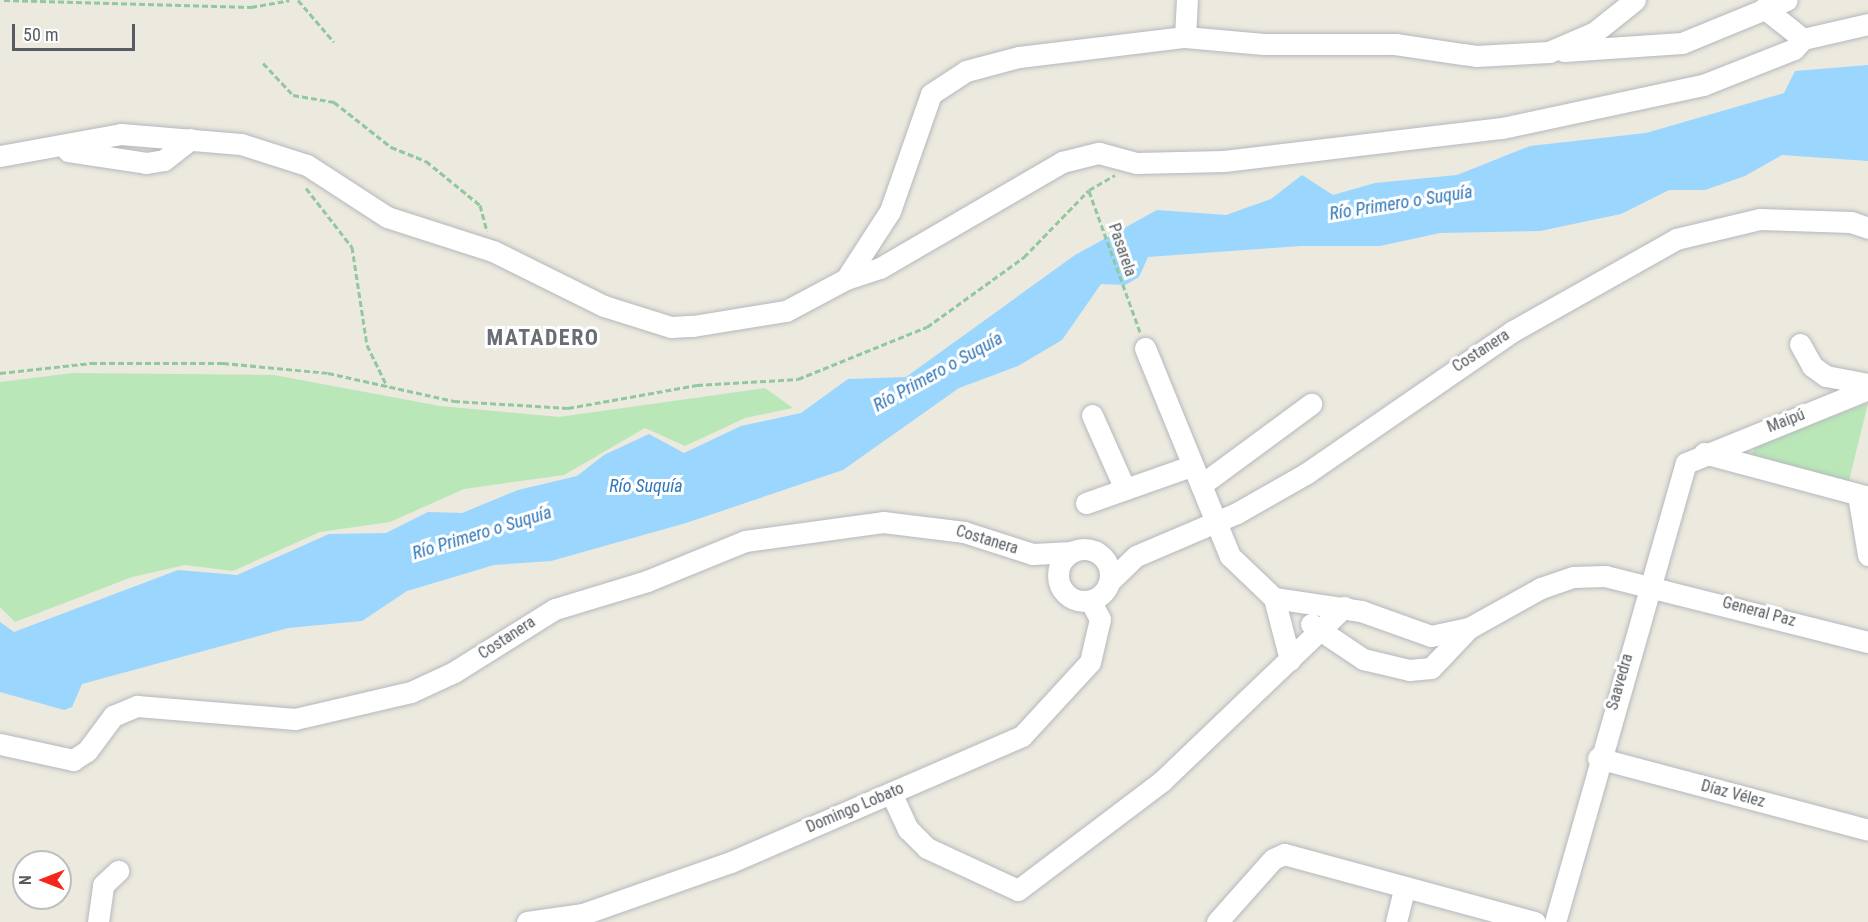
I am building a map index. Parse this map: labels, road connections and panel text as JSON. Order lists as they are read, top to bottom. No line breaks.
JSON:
{"streets":{"street":["Costanera","Maipú","General Paz","Saavedra","Díaz Vélez","Domingo Lobato"],"path":["Pasarela"]},"crossings":[["Costanera","Domingo Lobato"],["Maipú","Saavedra"],["General Paz","Saavedra"],["Saavedra","Díaz Vélez"]],"districts":["MATADERO"],"water":["Río Primero o Suquía","Río Suquía"],"scale_bar":"50 m","north":"left"}
